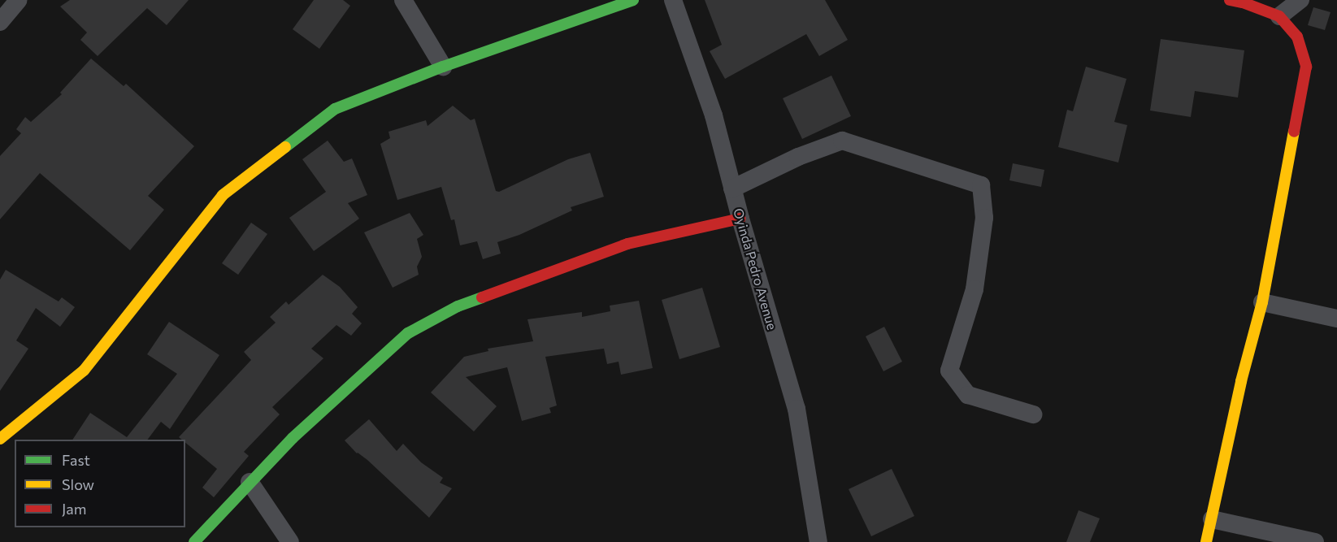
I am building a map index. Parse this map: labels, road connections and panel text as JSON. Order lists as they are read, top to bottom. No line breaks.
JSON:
{"streets":{"street":["Oyinda Pedro Avenue"]},"legend":["Fast","Slow","Jam"]}
